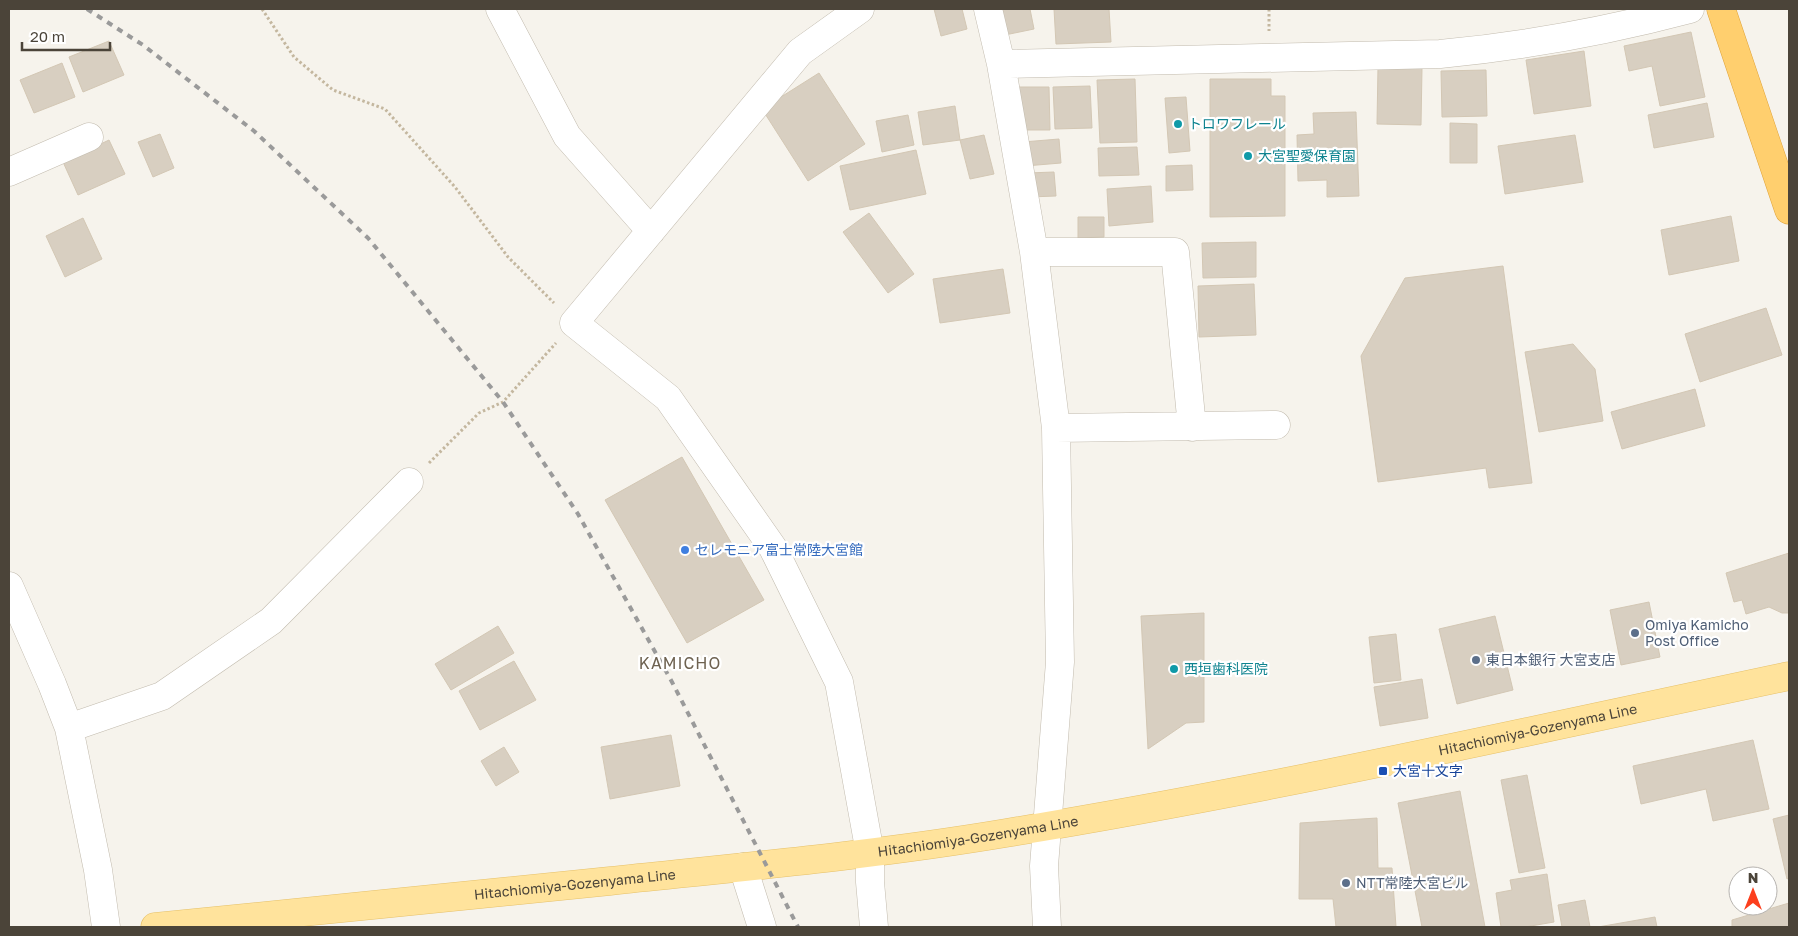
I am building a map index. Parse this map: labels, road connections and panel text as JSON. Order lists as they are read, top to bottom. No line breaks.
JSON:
{"streets":{"main road":["Hitachiomiya-Gozenyama Line"]},"districts":["KAMICHO"],"places":{"other":["トロワフレール","大宮聖愛保育園","セレモニア富士常陸大宮館","Omiya Kamicho Post Office","東日本銀行 大宮支店","西垣歯科医院","NTT常陸大宮ビル"],"transit":["大宮十文字"]},"scale_bar":"20 m","north":"top"}
